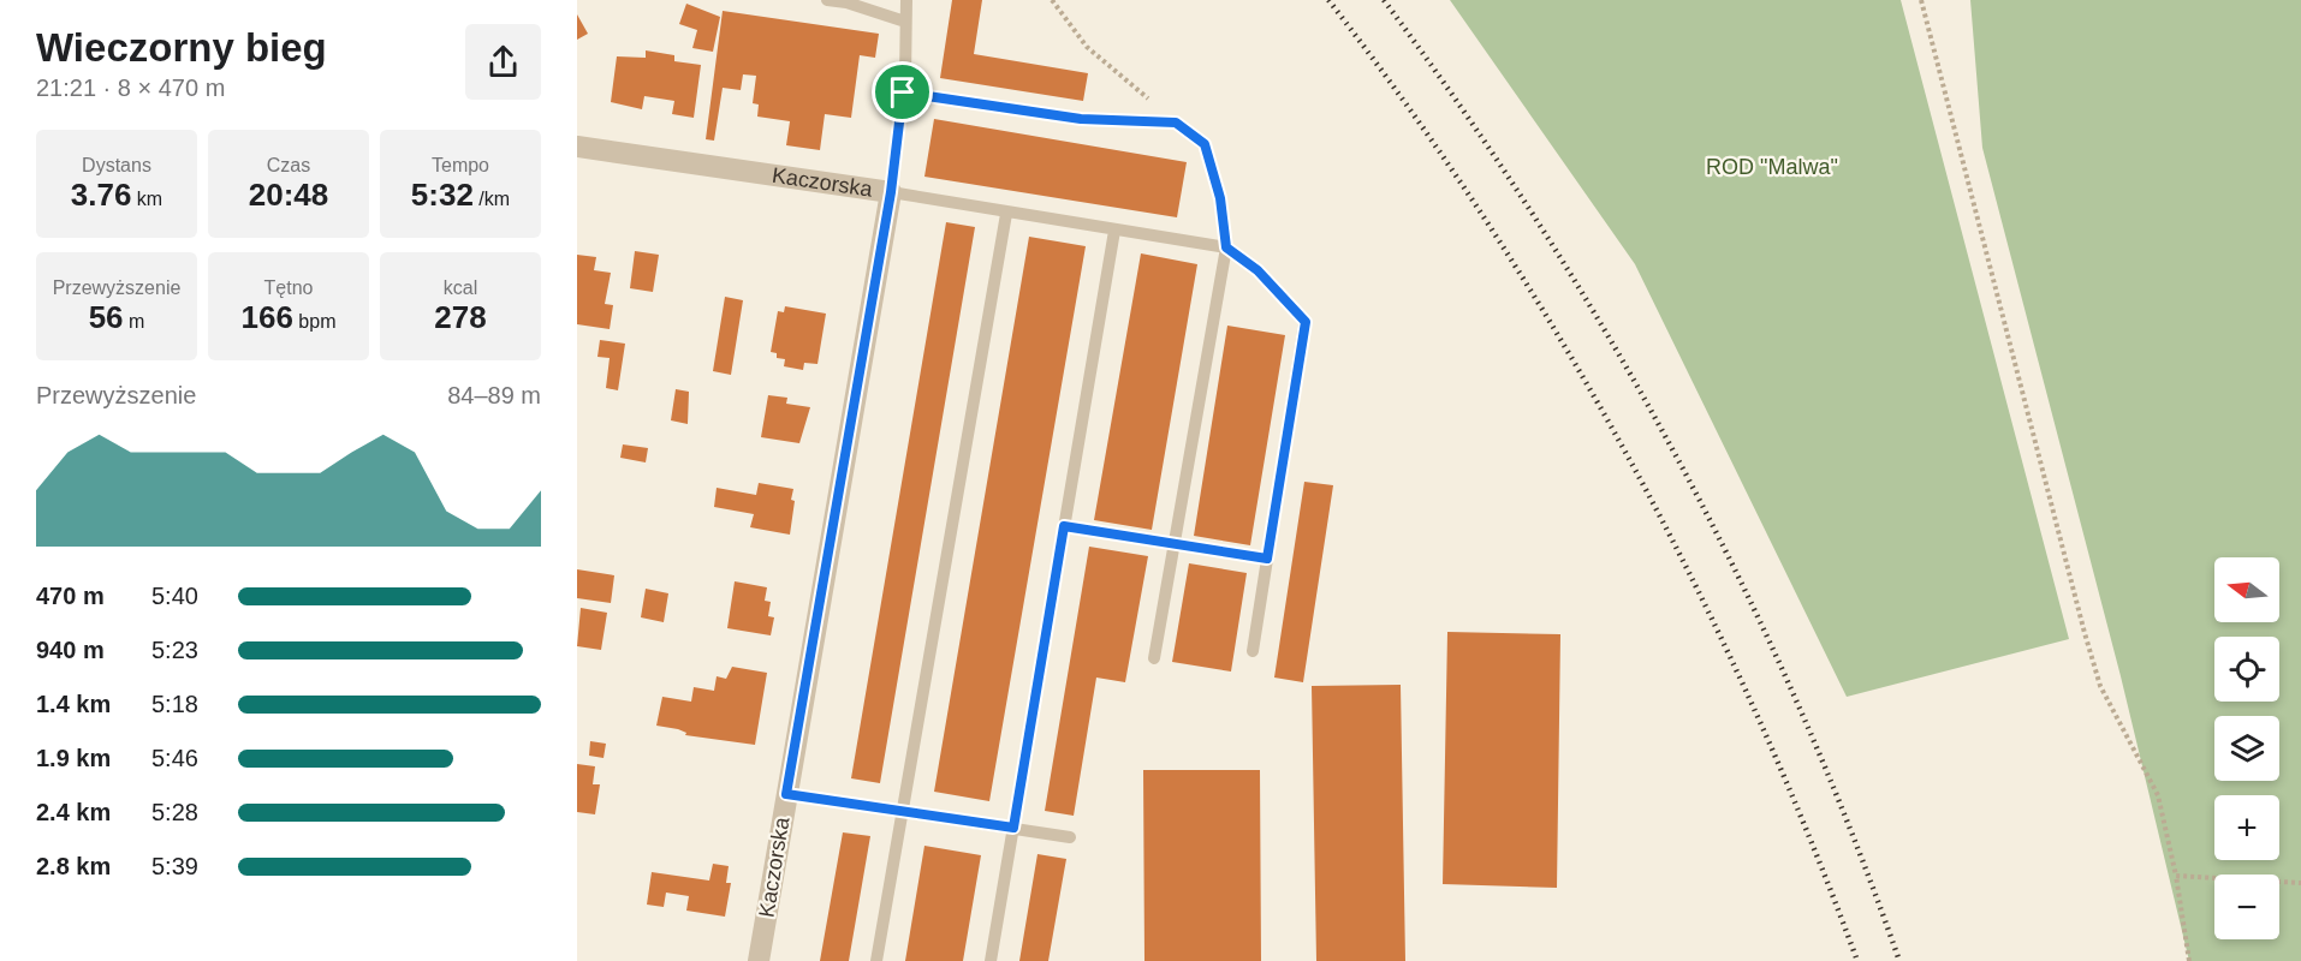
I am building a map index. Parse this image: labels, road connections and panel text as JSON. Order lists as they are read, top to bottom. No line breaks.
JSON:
{"streets":{"street":["Kaczorska"]},"parks":["ROD \"Malwa\""],"north":"left","page":{"heading":["Wieczorny bieg","21:21 · 8 × 470 m"],"stats":[["Dystans","3.76 km"],["Czas","20:48"],["Tempo","5:32 /km"],["Przewyższenie","56 m"],["Tętno","166 bpm"],["kcal","278"]],"chart":["Przewyższenie","84–89 m"],"map_buttons":["+","−"],"list":[{"name":"470 m","note":"5:40"},{"name":"940 m","note":"5:23"},{"name":"1.4 km","note":"5:18"},{"name":"1.9 km","note":"5:46"},{"name":"2.4 km","note":"5:28"},{"name":"2.8 km","note":"5:39"}]}}
